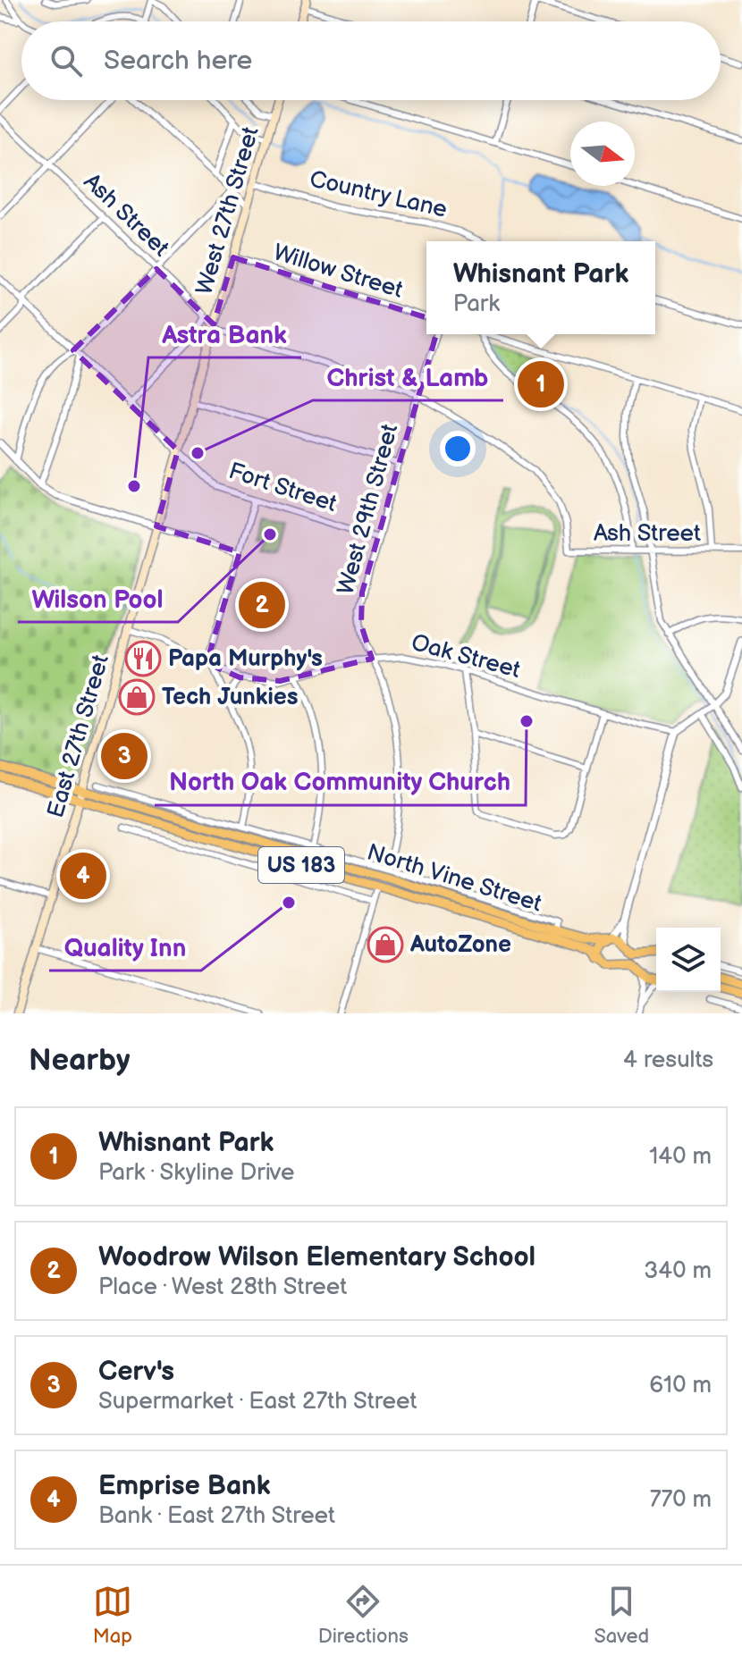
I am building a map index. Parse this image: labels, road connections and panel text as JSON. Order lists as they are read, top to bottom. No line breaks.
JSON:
{"streets":{"main road":["West 27th Street","East 27th Street","US 183","North Vine Street"],"street":["Country Lane","Ash Street","Willow Street","Fort Street","West 29th Street","Oak Street"]},"crossings":[["Country Lane","West 27th Street"],["West 27th Street","Ash Street"],["West 27th Street","Willow Street"],["West 27th Street","Fort Street"],["West 27th Street","East 27th Street"],["Ash Street","West 29th Street"],["Fort Street","West 29th Street"],["West 29th Street","Oak Street"],["West 29th Street","North Vine Street"],["Oak Street","East 27th Street"],["East 27th Street","North Vine Street"]],"places":{"other":["Christ & Lamb","Astra Bank","Wilson Pool","North Oak Community Church","Quality Inn"],"restaurant":["Papa Murphy's"],"shop":["Tech Junkies","AutoZone"]},"north":"right","page":{"search":"Search here","popup":["Whisnant Park","Park"],"pins":["1","2","3","4"],"heading":["Nearby","4 results"],"list":[{"mark":"1","name":"Whisnant Park","note":"Park · Skyline Drive","value":"140 m"},{"mark":"2","name":"Woodrow Wilson Elementary School","note":"Place · West 28th Street","value":"340 m"},{"mark":"3","name":"Cerv's","note":"Supermarket · East 27th Street","value":"610 m"},{"mark":"4","name":"Emprise Bank","note":"Bank · East 27th Street","value":"770 m"}],"nav":["Map","Directions","Saved"]}}
